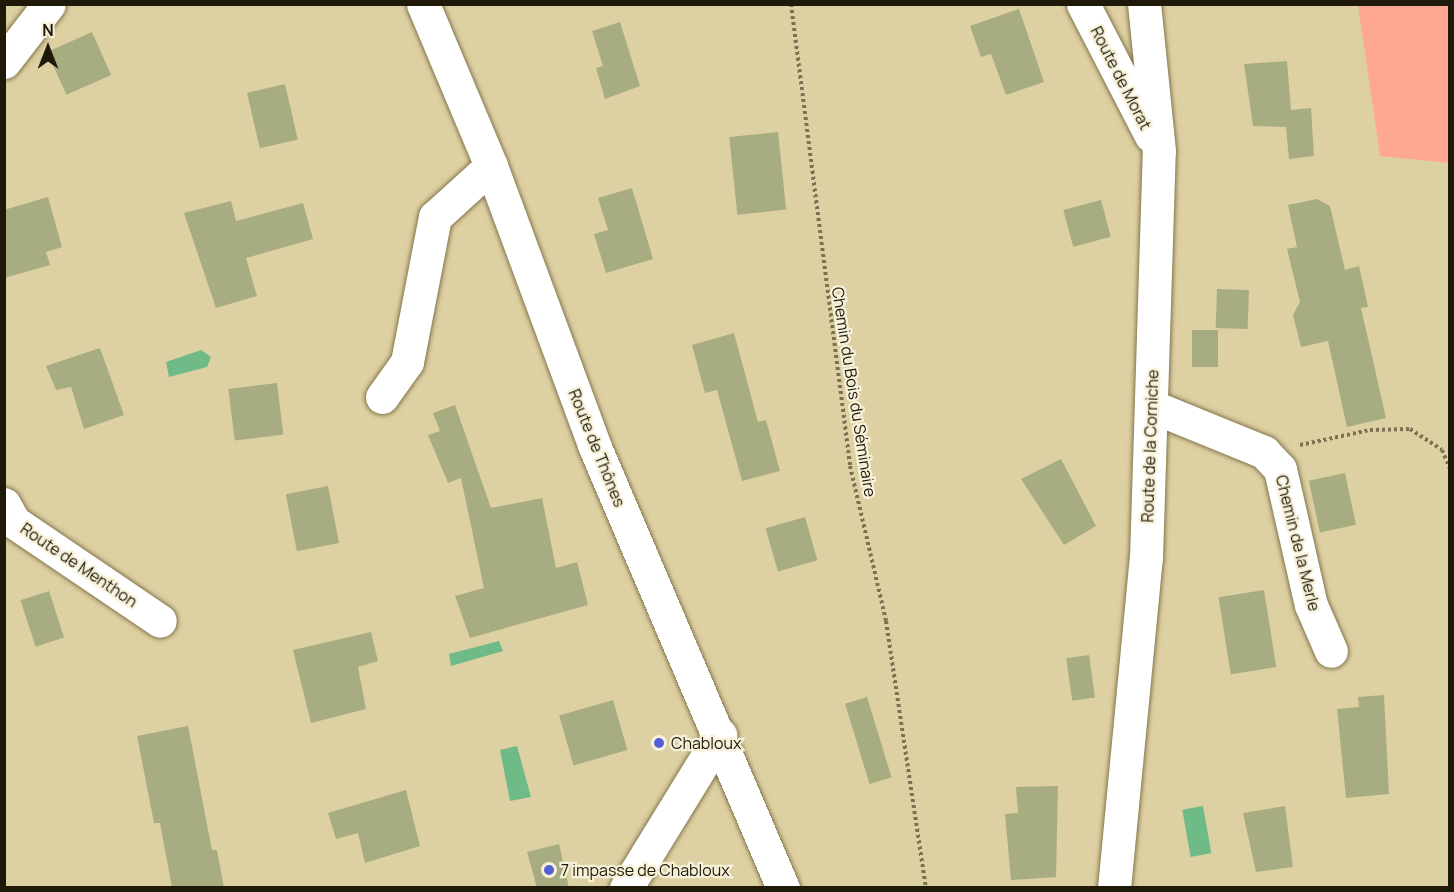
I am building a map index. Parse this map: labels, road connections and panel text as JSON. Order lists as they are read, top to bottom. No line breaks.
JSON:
{"streets":{"street":["Route de Morat","Route de la Corniche","Route de Thônes","Chemin de la Merle","Route de Menthon"],"path":["Chemin du Bois du Séminaire"]},"crossings":[["Route de Morat","Route de la Corniche"]],"places":["Chabloux","7 impasse de Chabloux"],"north":"top"}
